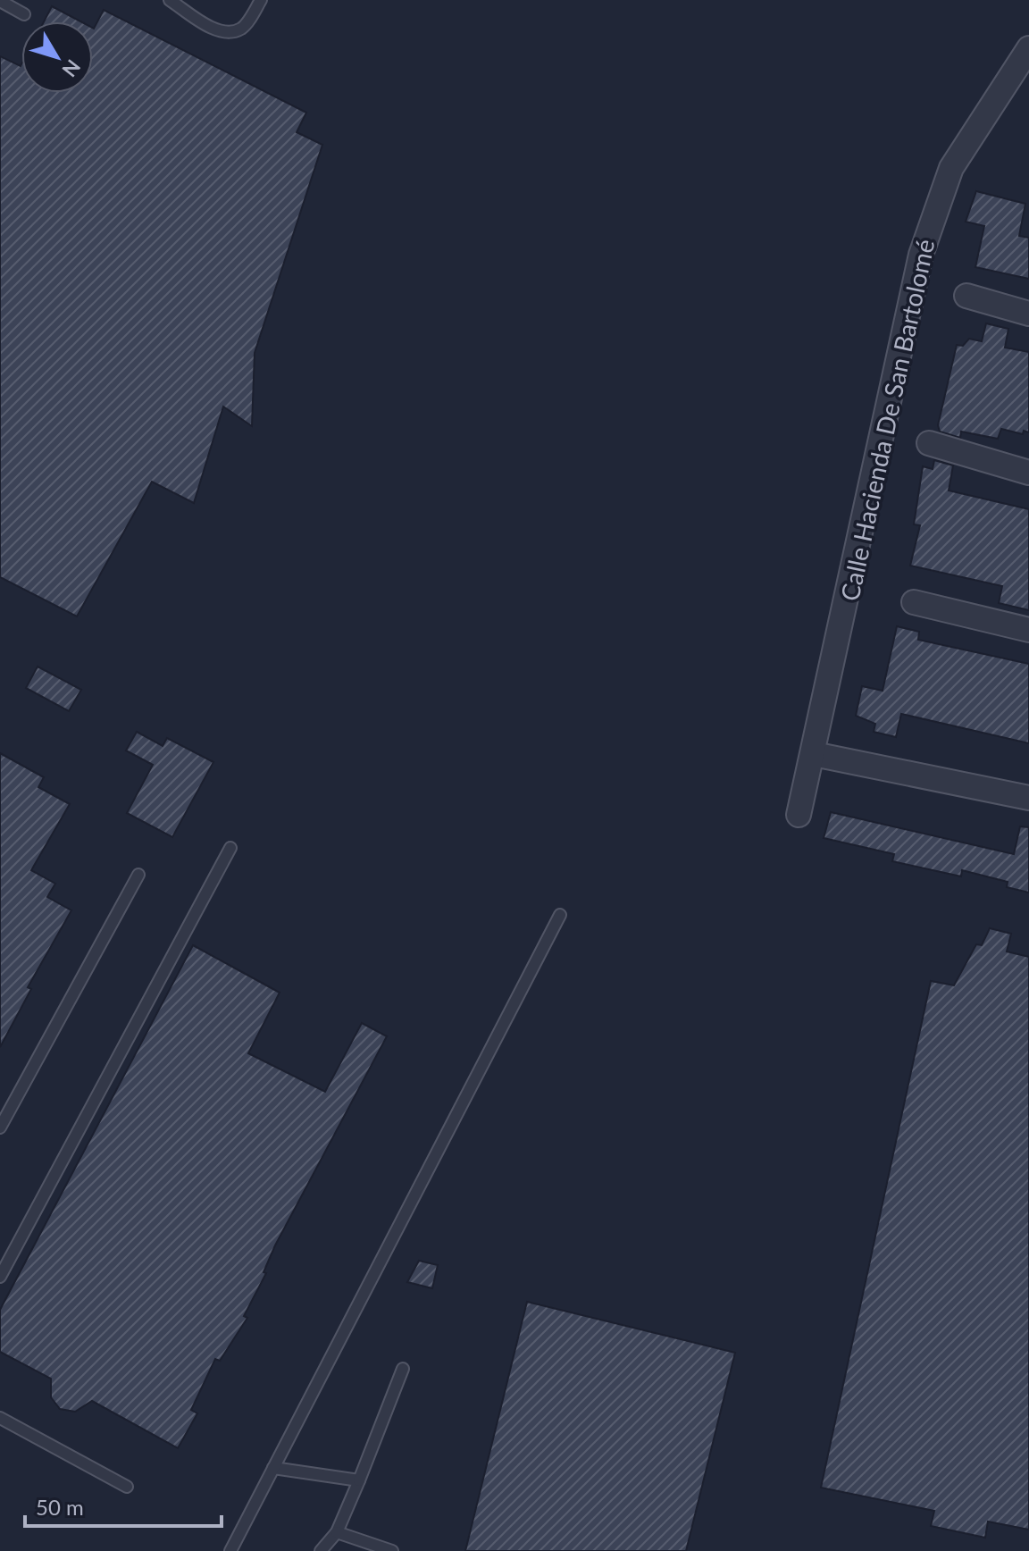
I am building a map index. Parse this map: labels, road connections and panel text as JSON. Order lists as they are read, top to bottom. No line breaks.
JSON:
{"streets":{"street":["Calle Hacienda De San Bartolomé"]},"scale_bar":"50 m","north":"bottom right"}
